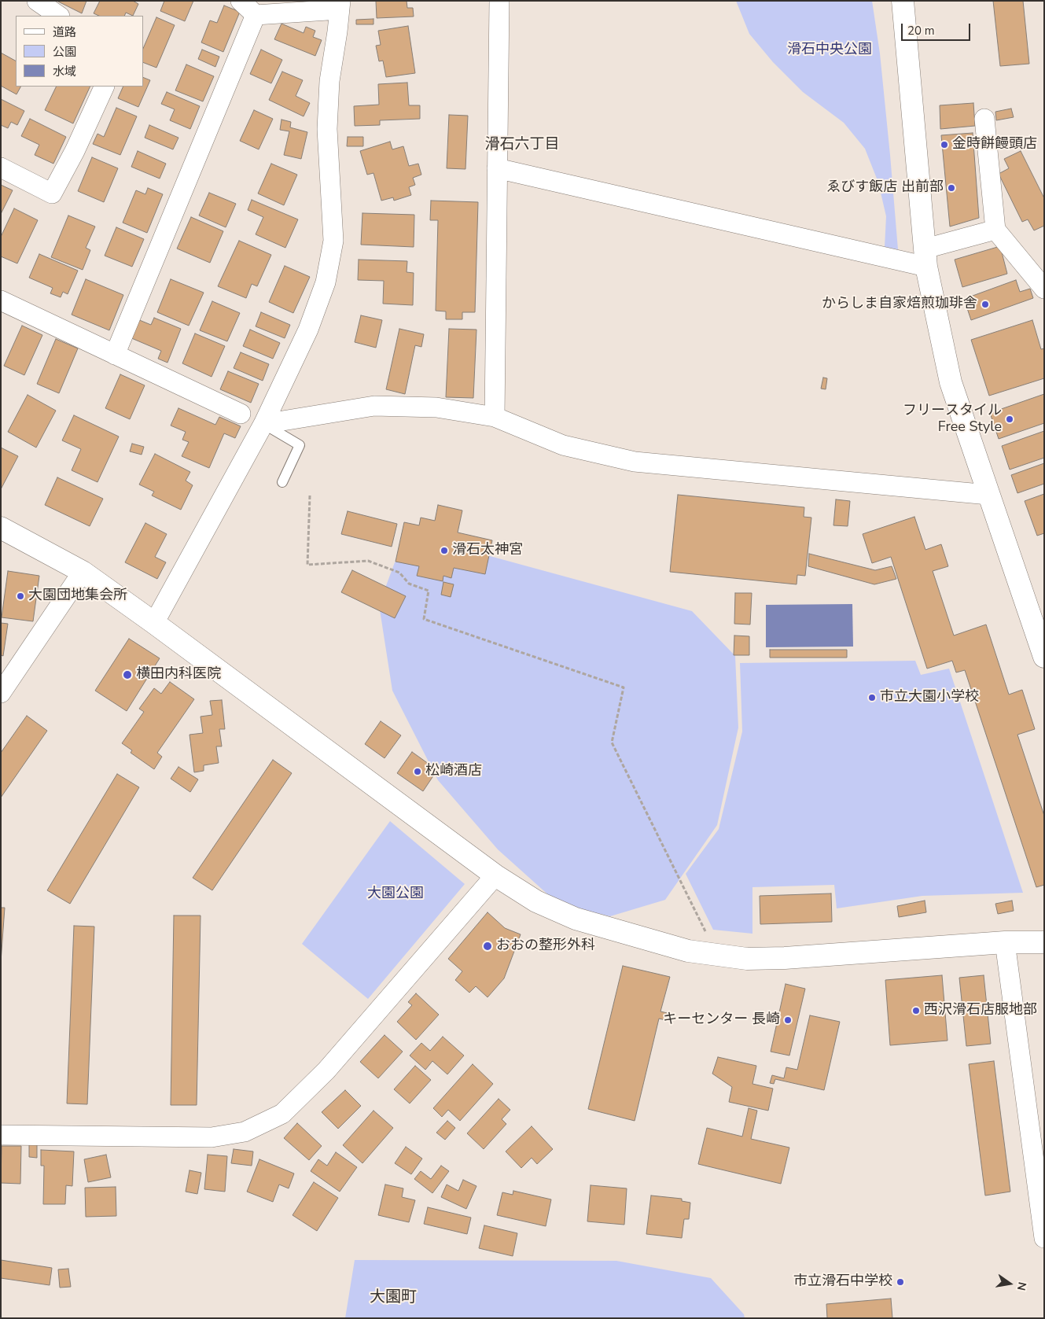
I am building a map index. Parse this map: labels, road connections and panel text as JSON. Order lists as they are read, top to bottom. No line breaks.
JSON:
{"districts":["滑石六丁目","大園町"],"parks":["滑石中央公園","大園公園"],"places":["金時餅饅頭店","ゑびす飯店 出前部","からしま自家焙煎珈琲舎","フリースタイル Free Style","滑石太神宮","大園団地集会所","横田内科医院","市立大園小学校","松崎酒店","おおの整形外科","西沢滑石店服地部","キーセンター 長崎","市立滑石中学校"],"legend":["道路","公園","水域"],"scale_bar":"20 m","north":"right"}
